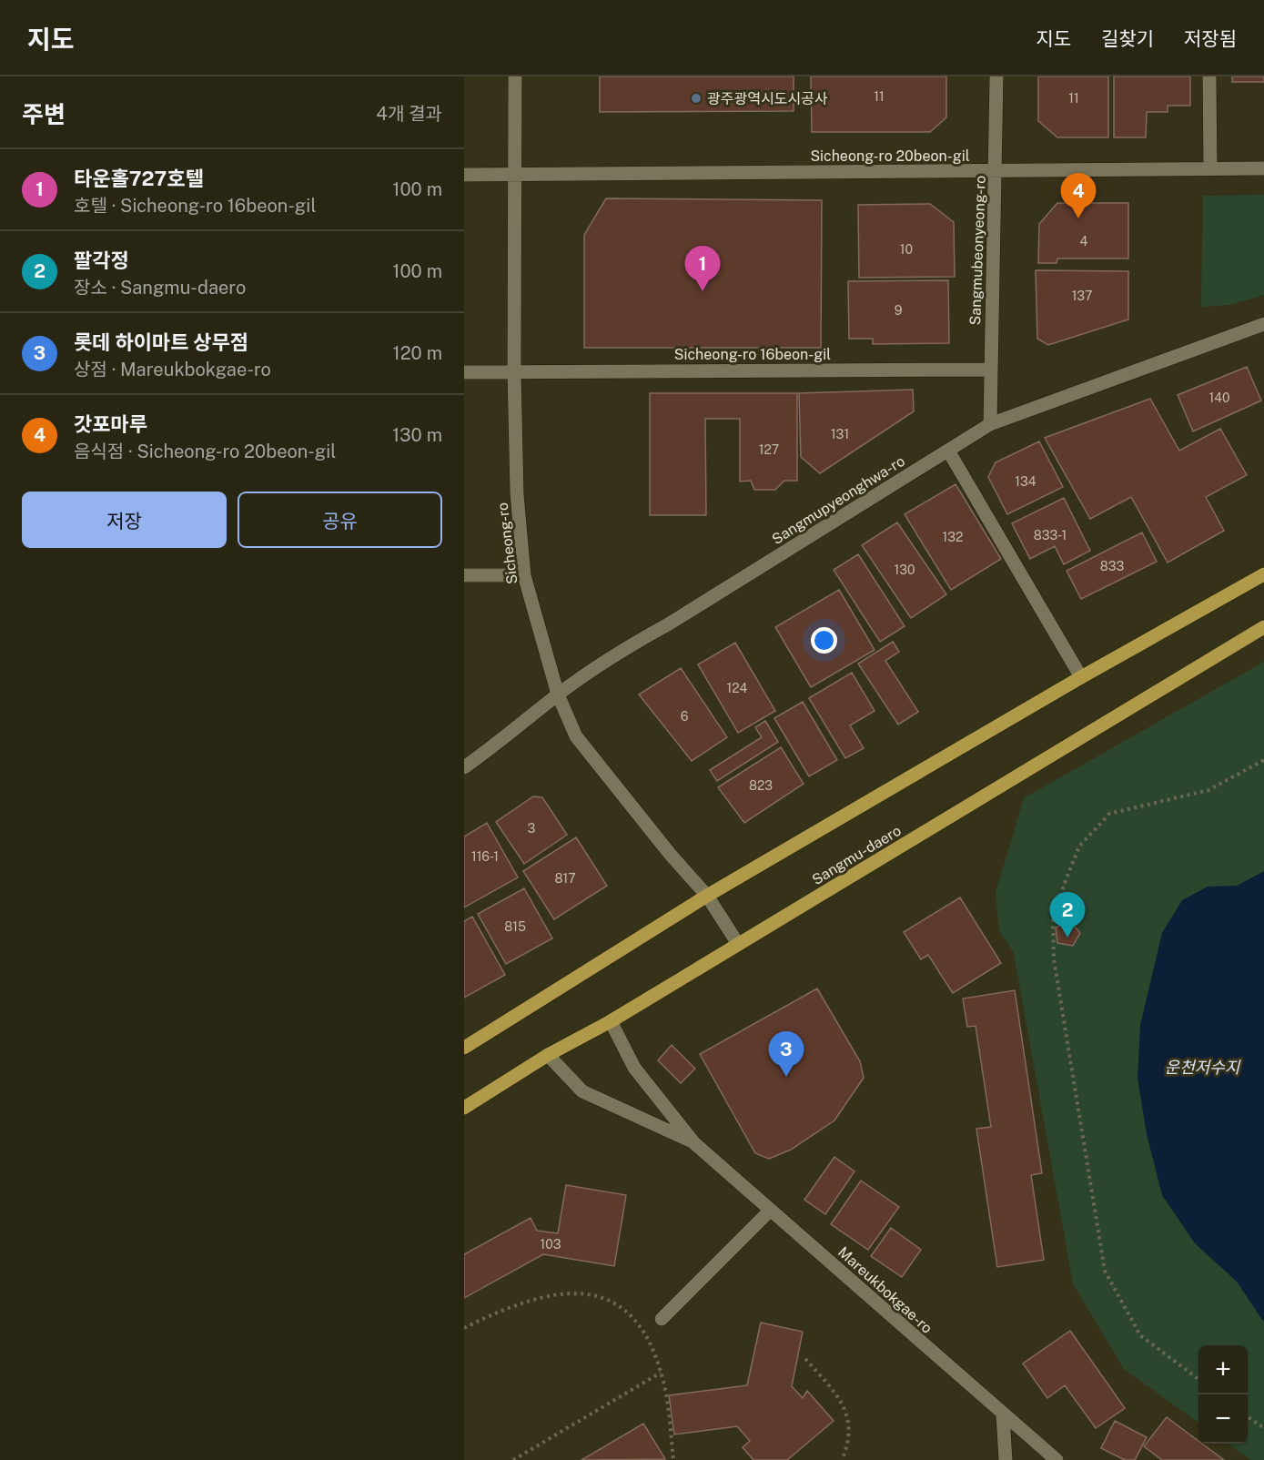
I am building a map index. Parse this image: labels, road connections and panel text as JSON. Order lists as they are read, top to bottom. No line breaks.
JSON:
{"streets":{"main road":["Sangmu-daero"],"street":["Sicheong-ro 20beon-gil","Sangmubeonyeong-ro","Sicheong-ro 16beon-gil","Sangmupyeonghwa-ro","Sicheong-ro","Mareukbokgae-ro"]},"crossings":[["Sicheong-ro 20beon-gil","Sangmubeonyeong-ro"],["Sicheong-ro 20beon-gil","Sicheong-ro"],["Sangmubeonyeong-ro","Sicheong-ro 16beon-gil"],["Sangmubeonyeong-ro","Sangmupyeonghwa-ro"],["Sicheong-ro 16beon-gil","Sicheong-ro"],["Sangmupyeonghwa-ro","Sicheong-ro"],["Sicheong-ro","Sangmu-daero"],["Sangmu-daero","Mareukbokgae-ro"]],"water":["운천저수지"],"places":["광주광역시도시공사"],"house_numbers":["11","11","4","10","137","9","140","131","127","134","833-1","132","833","130","124","6","823","3","116-1","817","815","103"],"page":{"header":"지도","nav":["지도","길찾기","저장됨"],"heading":["주변","4개 결과"],"list":[{"mark":"1","name":"타운홀727호텔","note":"호텔 · Sicheong-ro 16beon-gil","value":"100 m"},{"mark":"2","name":"팔각정","note":"장소 · Sangmu-daero","value":"100 m"},{"mark":"3","name":"롯데 하이마트 상무점","note":"상점 · Mareukbokgae-ro","value":"120 m"},{"mark":"4","name":"갓포마루","note":"음식점 · Sicheong-ro 20beon-gil","value":"130 m"}],"pins":["4","1","2","3"],"buttons":["저장","공유"],"map_buttons":["+","−"]}}
